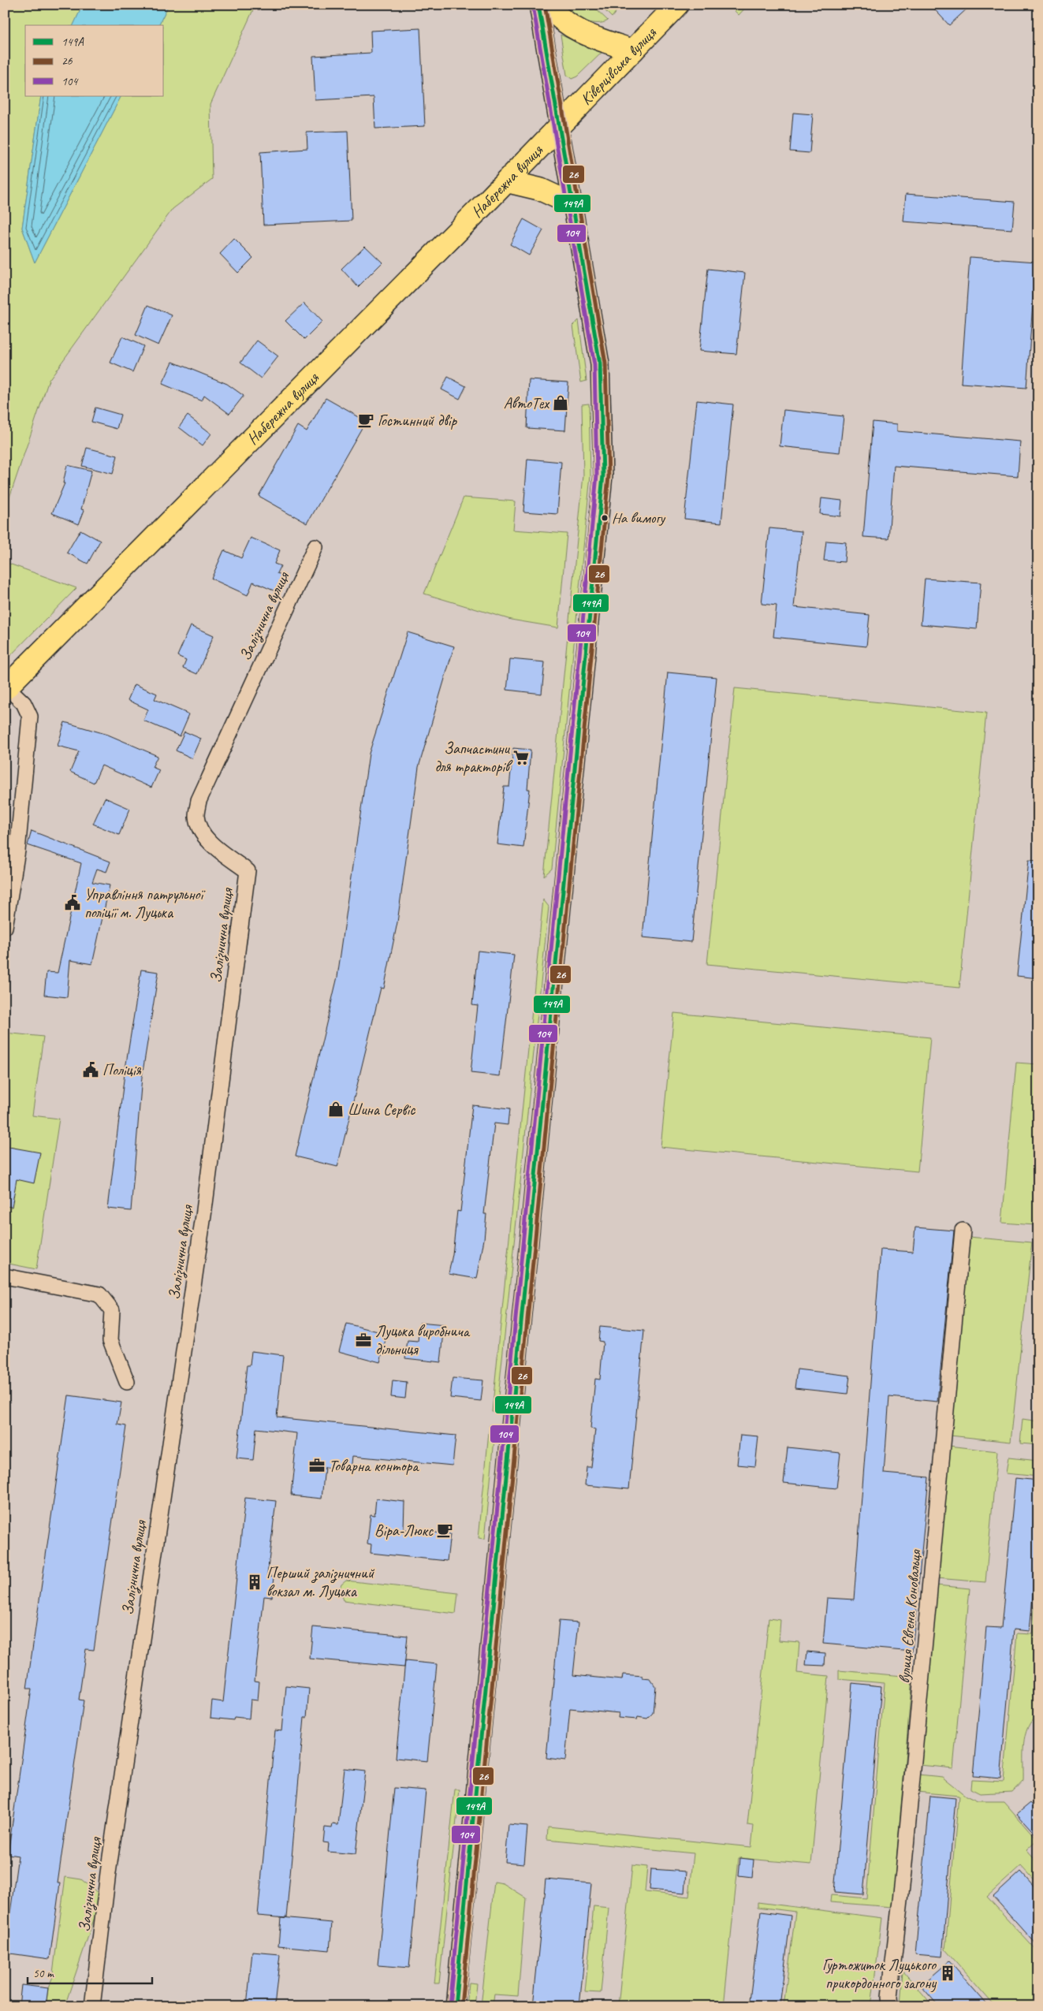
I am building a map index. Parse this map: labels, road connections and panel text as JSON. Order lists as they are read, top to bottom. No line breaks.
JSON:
{"streets":{"main road":["Ківерцівська вулиця","Набережна вулиця"],"street":["Залізнична вулиця","вулиця Євгена Коновальця"]},"crossings":[["Ківерцівська вулиця","Набережна вулиця"]],"places":{"shop":["АвтоТех","Шина Сервіс"],"cafe":["Гостинний двір","Віра-Люкс"],"other":["На вимогу"],"supermarket":["Запчастини для тракторів"],"public building":["Управління патрульної поліції м. Луцька","Поліція"],"office":["Луцька виробнича дільниця","Товарна контора"],"building":["Перший залізничний вокзал м. Луцька","Гуртожиток Луцького прикордонного загону"]},"lines":["transit line 149А","transit line 26","transit line 104"],"legend":["149А","26","104"],"scale_bar":"50 m"}
